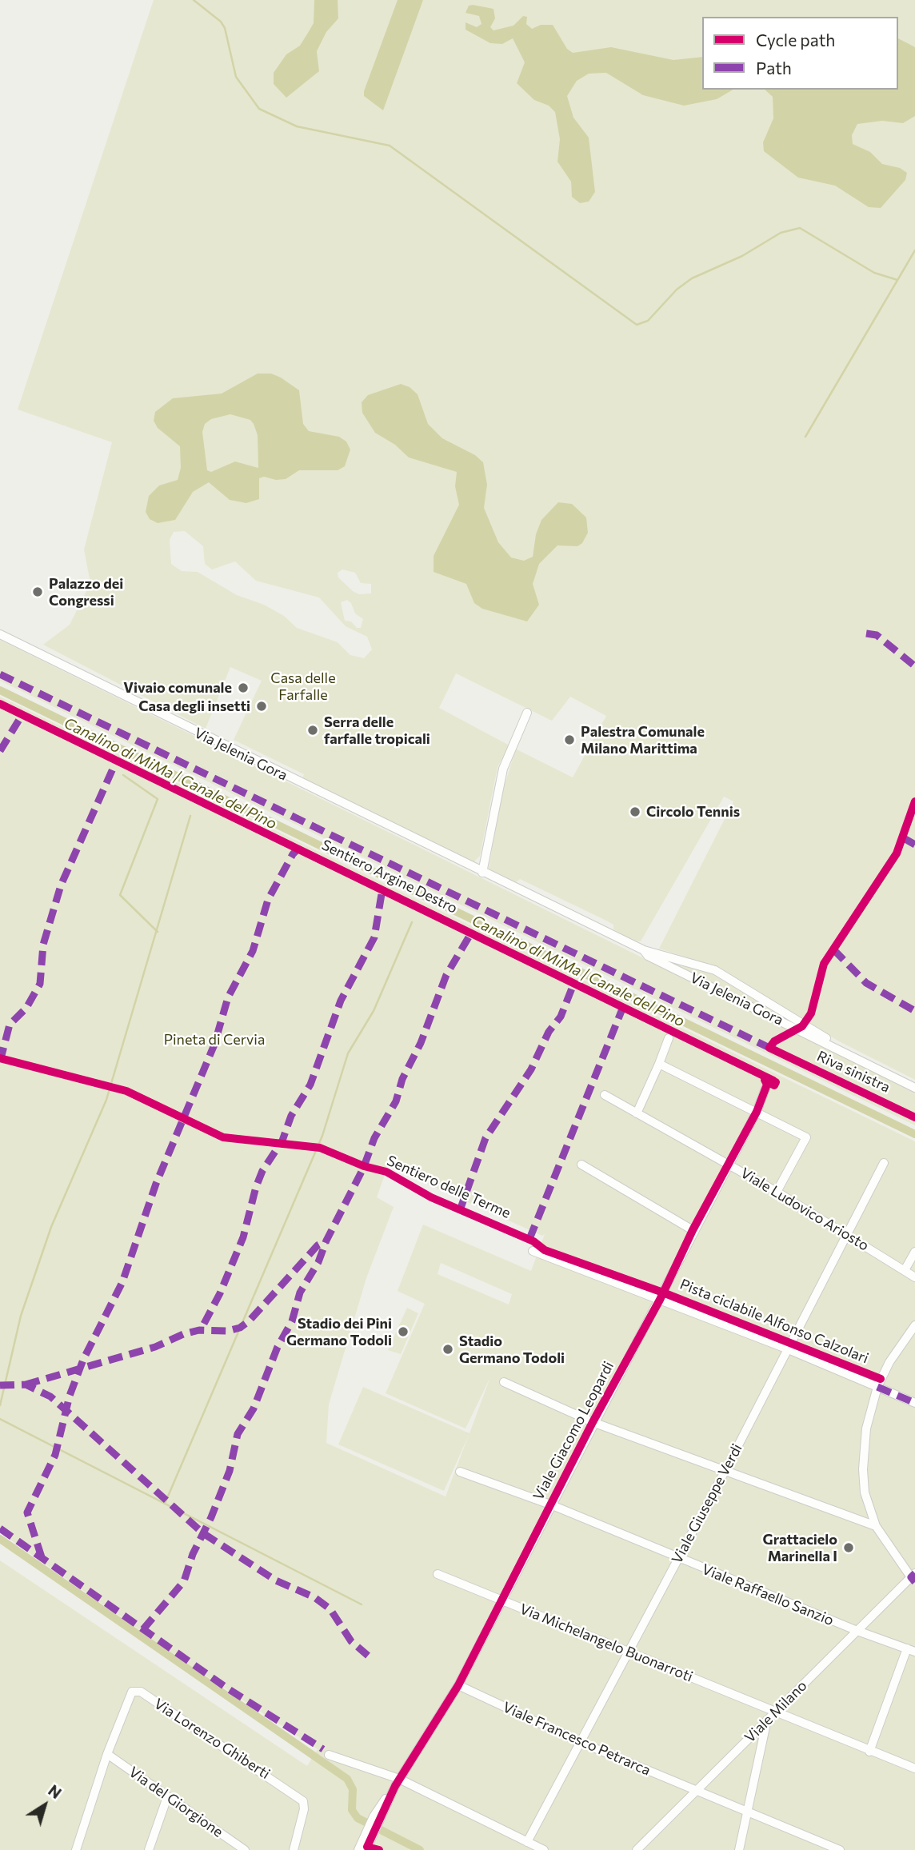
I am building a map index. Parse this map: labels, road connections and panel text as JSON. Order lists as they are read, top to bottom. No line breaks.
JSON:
{"streets":{"street":["Via Jelenia Gora","Viale Ludovico Ariosto","Viale Giacomo Leopardi","Viale Giuseppe Verdi","Viale Raffaello Sanzio","Via Michelangelo Buonarroti","Viale Milano","Via Lorenzo Ghiberti","Viale Francesco Petrarca","Via del Giorgione"],"cycle path":["Sentiero Argine Destro","Riva sinistra","Sentiero delle Terme"]},"crossings":[["Viale Ludovico Ariosto","Viale Giacomo Leopardi"],["Viale Ludovico Ariosto","Viale Giuseppe Verdi"],["Viale Giacomo Leopardi","Viale Raffaello Sanzio"],["Viale Giacomo Leopardi","Via Michelangelo Buonarroti"],["Viale Giacomo Leopardi","Viale Francesco Petrarca"],["Viale Giuseppe Verdi","Viale Raffaello Sanzio"],["Viale Giuseppe Verdi","Via Michelangelo Buonarroti"],["Viale Giuseppe Verdi","Viale Francesco Petrarca"],["Viale Raffaello Sanzio","Viale Milano"],["Via Michelangelo Buonarroti","Viale Milano"],["Viale Milano","Viale Francesco Petrarca"],["Via Lorenzo Ghiberti","Via del Giorgione"]],"water":["Canalino di MiMa | Canale del Pino"],"parks":["Casa delle Farfalle","Pineta di Cervia"],"places":["Palazzo dei Congressi","Vivaio comunale","Casa degli insetti","Serra delle farfalle tropicali","Palestra Comunale Milano Marittima","Circolo Tennis","Stadio dei Pini Germano Todoli","Stadio Germano Todoli","Grattacielo Marinella I"],"legend":["Cycle path","Path"],"north":"top right"}
